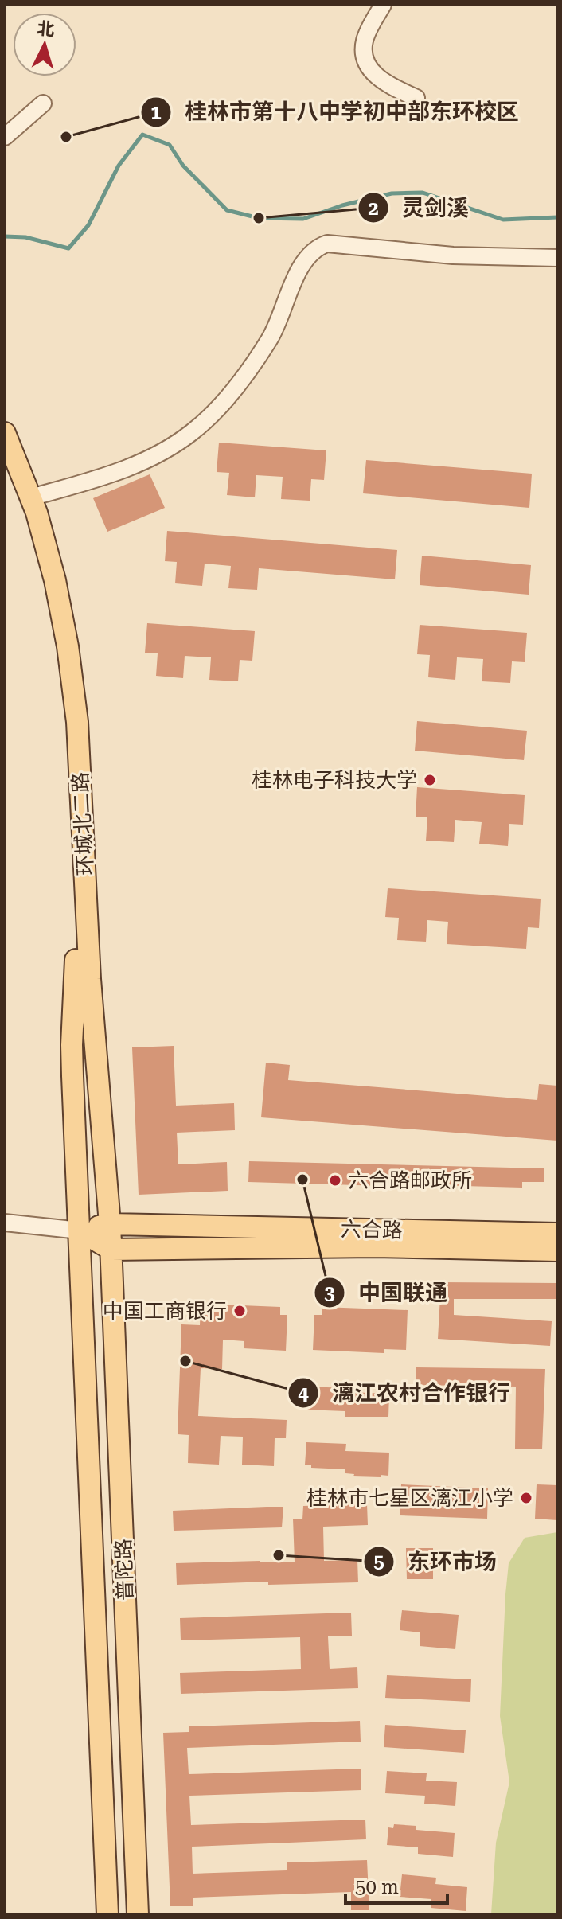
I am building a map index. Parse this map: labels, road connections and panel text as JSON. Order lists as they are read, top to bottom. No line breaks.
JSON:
{"streets":{"main road":["环城北二路","六合路","普陀路"]},"crossings":[["环城北二路","六合路"],["环城北二路","普陀路"],["六合路","普陀路"]],"places":["桂林市第十八中学初中部东环校区","灵剑溪","桂林电子科技大学","中国联通","六合路邮政所","中国工商银行","漓江农村合作银行","桂林市七星区漓江小学","东环市场"],"scale_bar":"50 m","north":"top"}
